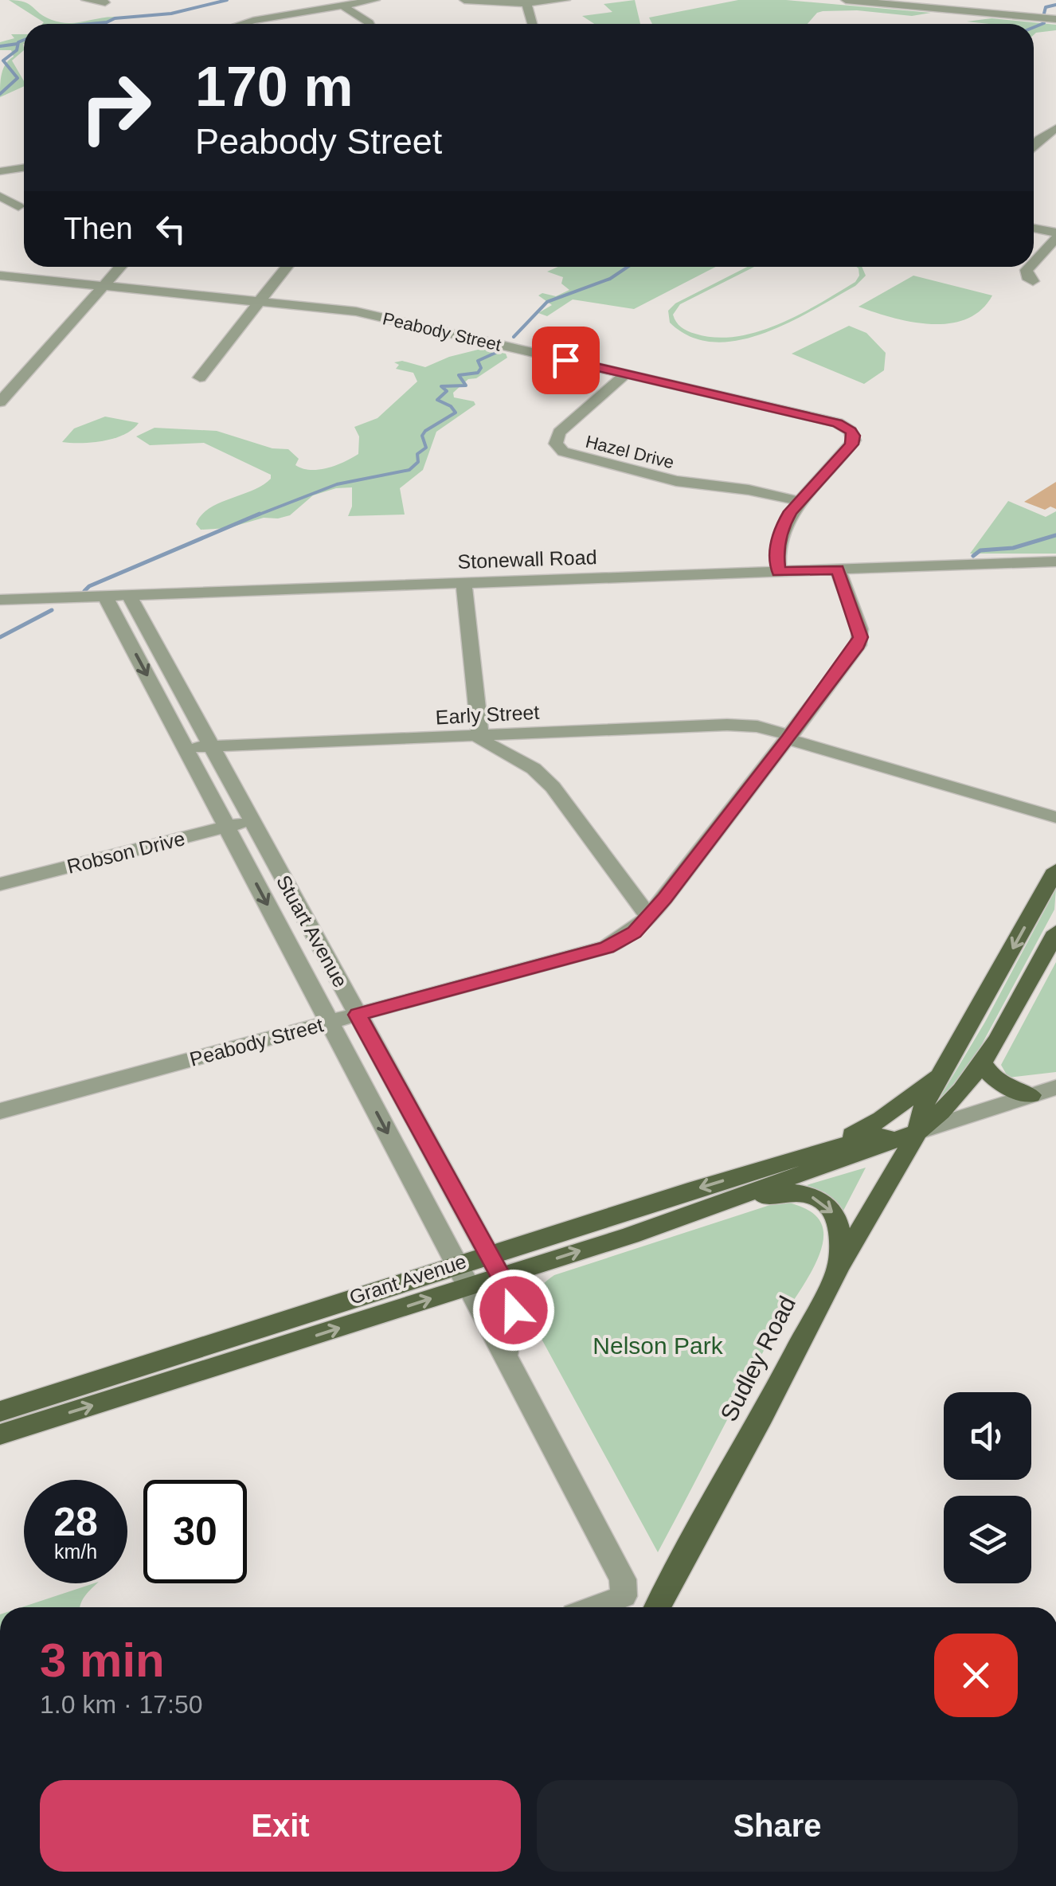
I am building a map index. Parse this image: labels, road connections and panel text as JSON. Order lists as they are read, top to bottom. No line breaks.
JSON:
{"streets":{"main road":["Grant Avenue","Sudley Road"],"street":["Peabody Street","Hazel Drive","Stonewall Road","Early Street","Robson Drive","Stuart Avenue"]},"crossings":[["Peabody Street","Hazel Drive"],["Peabody Street","Stonewall Road"],["Peabody Street","Early Street"],["Peabody Street","Stuart Avenue"],["Stonewall Road","Stuart Avenue"],["Early Street","Stuart Avenue"],["Robson Drive","Stuart Avenue"],["Stuart Avenue","Grant Avenue"],["Grant Avenue","Sudley Road"]],"parks":["Nelson Park"],"page":{"turn":["170 m","Peabody Street"],"then":"Then","speed":"28 km/h","limit":"30","heading":["3 min","1.0 km · 17:50"],"buttons":["Exit","Share"]}}
